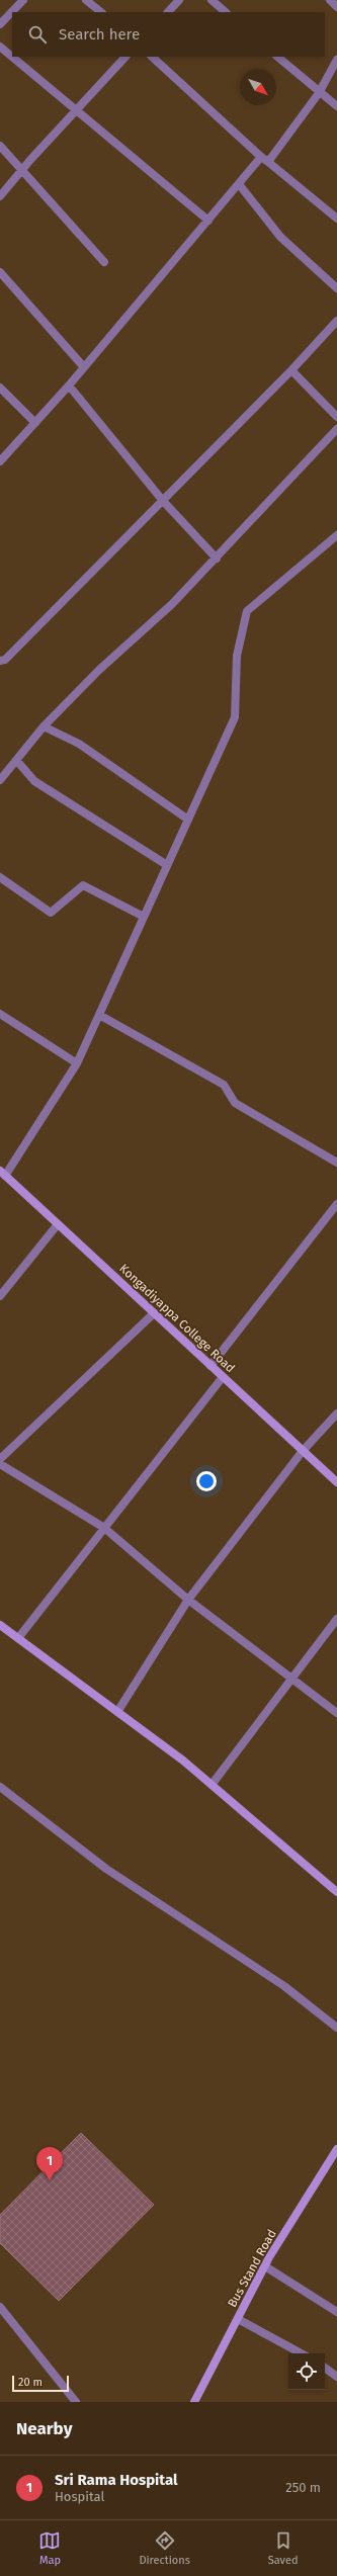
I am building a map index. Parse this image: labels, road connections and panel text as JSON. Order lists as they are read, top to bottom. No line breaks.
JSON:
{"streets":{"street":["Kongadiyappa College Road","Bus Stand Road"]},"scale_bar":"20 m","north":"bottom right","page":{"search":"Search here","pins":"1","scale":"20 m","heading":"Nearby","list":[{"mark":"1","name":"Sri Rama Hospital","note":"Hospital","value":"250 m"}],"nav":["Map","Directions","Saved"]}}
